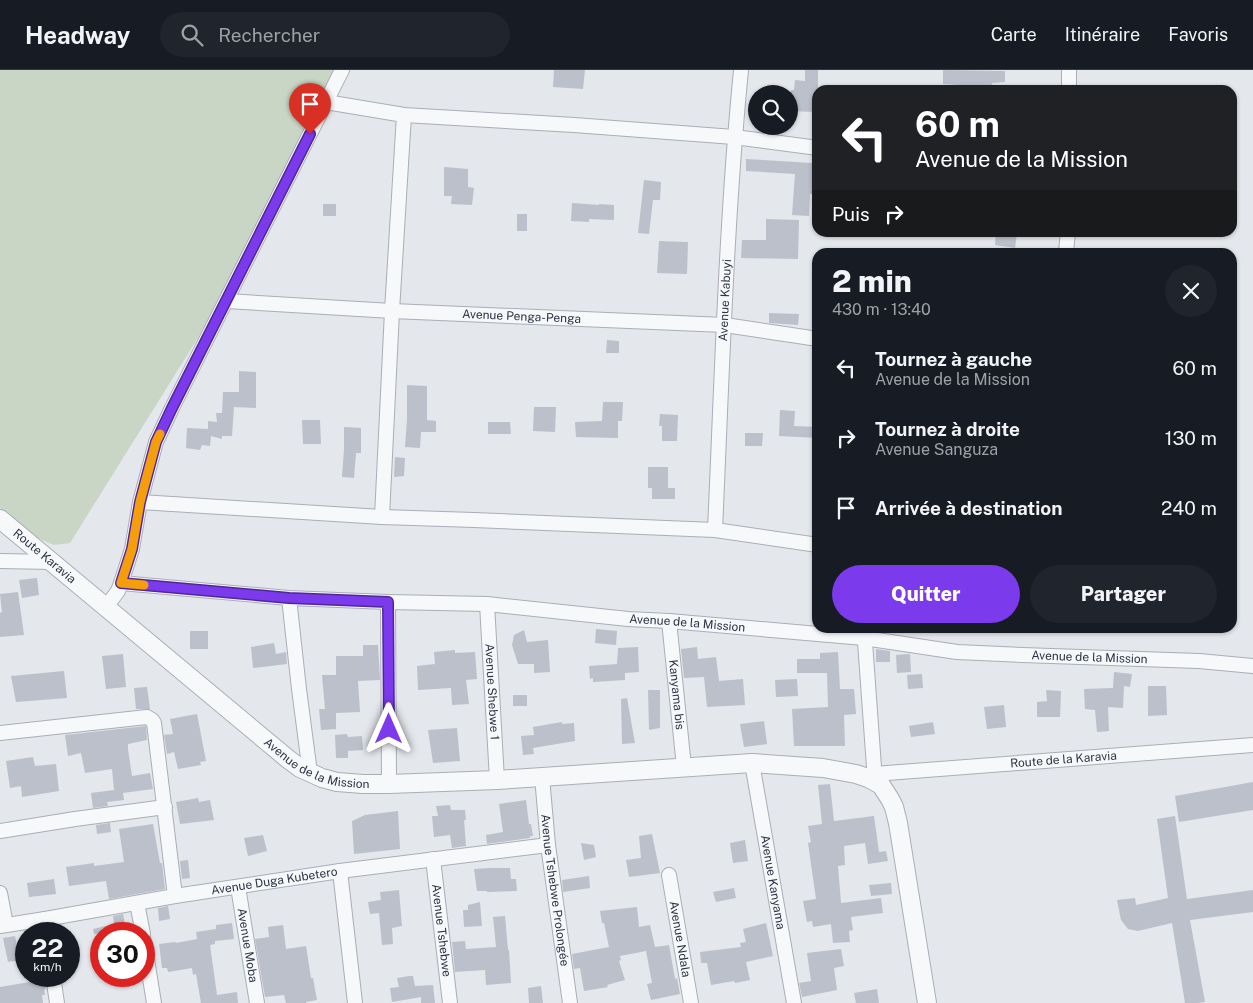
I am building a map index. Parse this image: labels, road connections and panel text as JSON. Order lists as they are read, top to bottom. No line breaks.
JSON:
{"streets":{"street":["Avenue Kabuyi","Avenue Penga-Penga","Route Karavia","Avenue de la Mission","Avenue Shebwe 1","Kanyama bis","Route de la Karavia","Avenue Duga Kubetero","Avenue Kanyama","Avenue Tshebwe Prolongée","Avenue Tshebwe","Avenue Ndala","Avenue Moba"]},"crossings":[["Avenue Kabuyi","Avenue Penga-Penga"],["Route Karavia","Avenue de la Mission"],["Avenue de la Mission","Avenue Shebwe 1"],["Avenue de la Mission","Kanyama bis"],["Avenue de la Mission","Route de la Karavia"],["Avenue de la Mission","Avenue Kanyama"],["Avenue de la Mission","Avenue Tshebwe Prolongée"],["Avenue Duga Kubetero","Avenue Tshebwe Prolongée"],["Avenue Duga Kubetero","Avenue Tshebwe"],["Avenue Duga Kubetero","Avenue Moba"]],"page":{"header":"Headway","search":"Rechercher","nav":["Carte","Itinéraire","Favoris"],"turn":["60 m","Avenue de la Mission"],"then":"Puis","heading":["2 min","430 m · 13:40"],"list":[{"name":"Tournez à gauche","note":"Avenue de la Mission","value":"60 m"},{"name":"Tournez à droite","note":"Avenue Sanguza","value":"130 m"},{"name":"Arrivée à destination","value":"240 m"}],"buttons":["Quitter","Partager"],"speed":"22 km/h","limit":"30"}}
